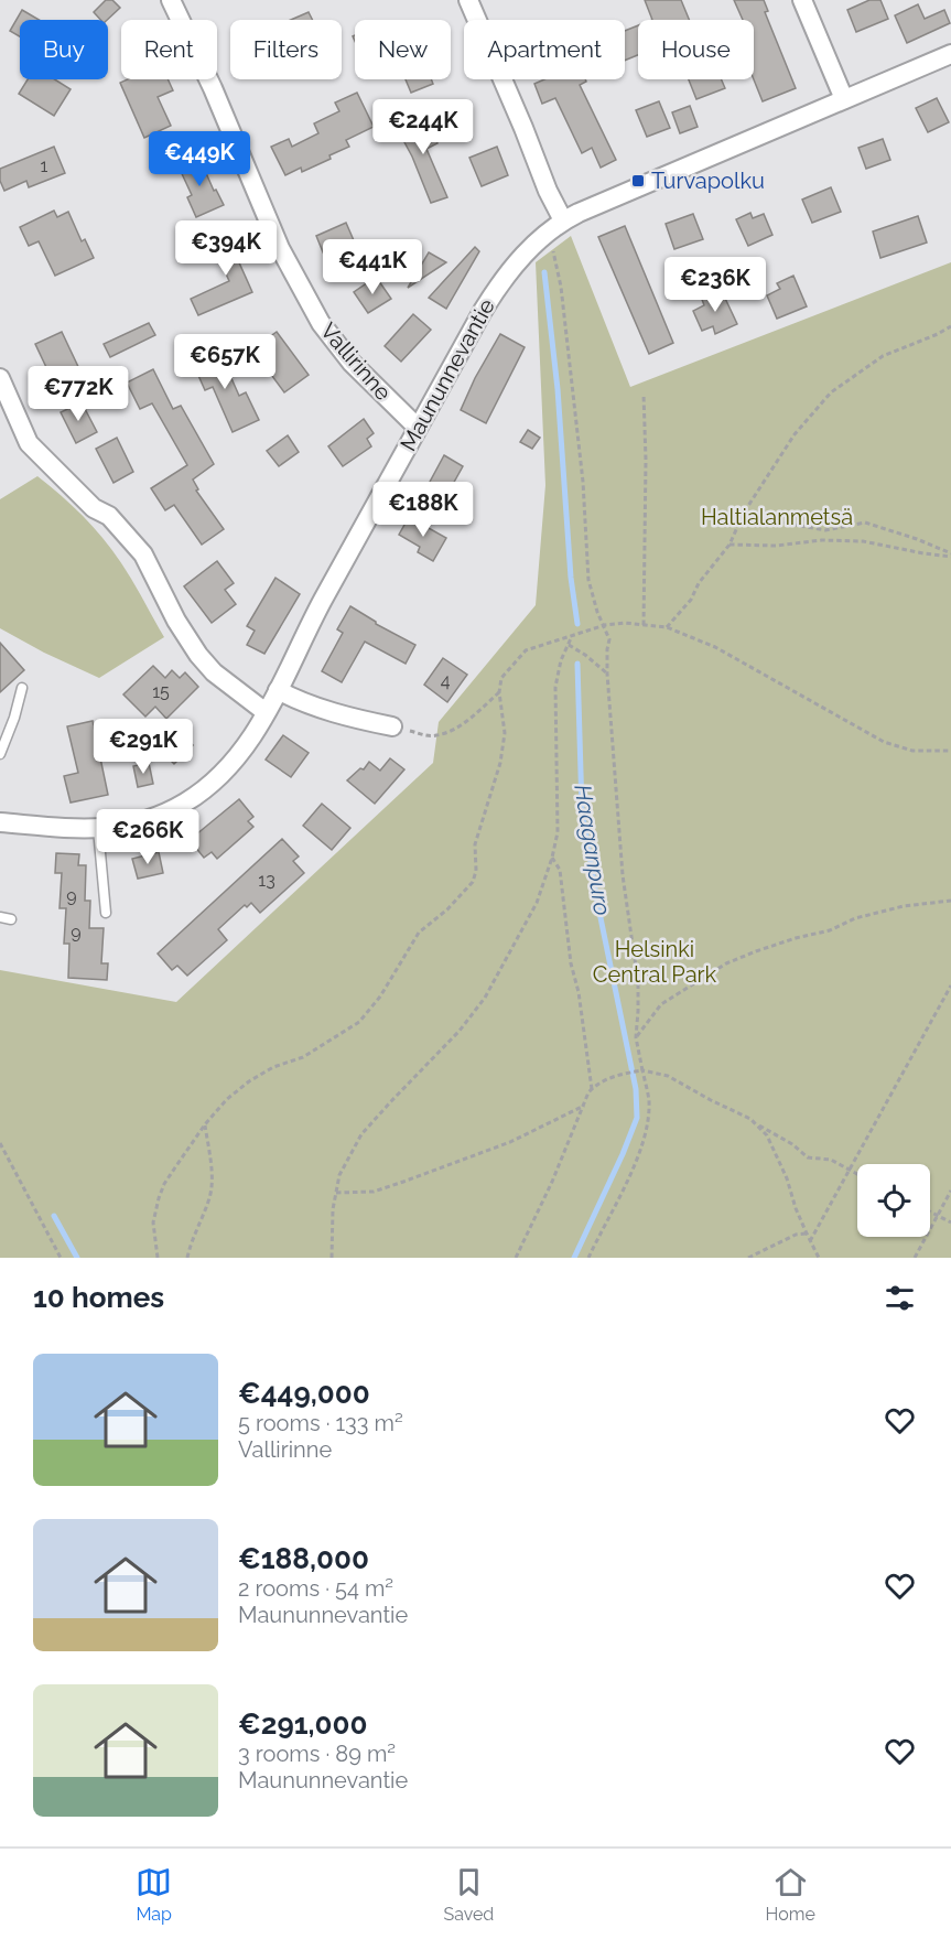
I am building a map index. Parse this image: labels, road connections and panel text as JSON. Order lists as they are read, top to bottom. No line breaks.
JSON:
{"streets":{"street":["Vallirinne","Maununnevantie"]},"crossings":[["Vallirinne","Maununnevantie"]],"water":["Haaganpuro"],"parks":["Haltialanmetsä","Helsinki Central Park"],"places":{"transit":["Turvapolku"]},"house_numbers":["1","4","15","13","9","9"],"page":{"chip":["Buy","Rent","Filters","New","Apartment","House"],"price":["€244K","€449K","€394K","€441K","€236K","€657K","€772K","€188K","€291K","€266K"],"heading":"10 homes","list":[{"name":"€449,000","note":"5 rooms · 133 m² · Vallirinne"},{"name":"€188,000","note":"2 rooms · 54 m² · Maununnevantie"},{"name":"€291,000","note":"3 rooms · 89 m² · Maununnevantie"}],"tabs":["Map","Saved","Home"]}}
